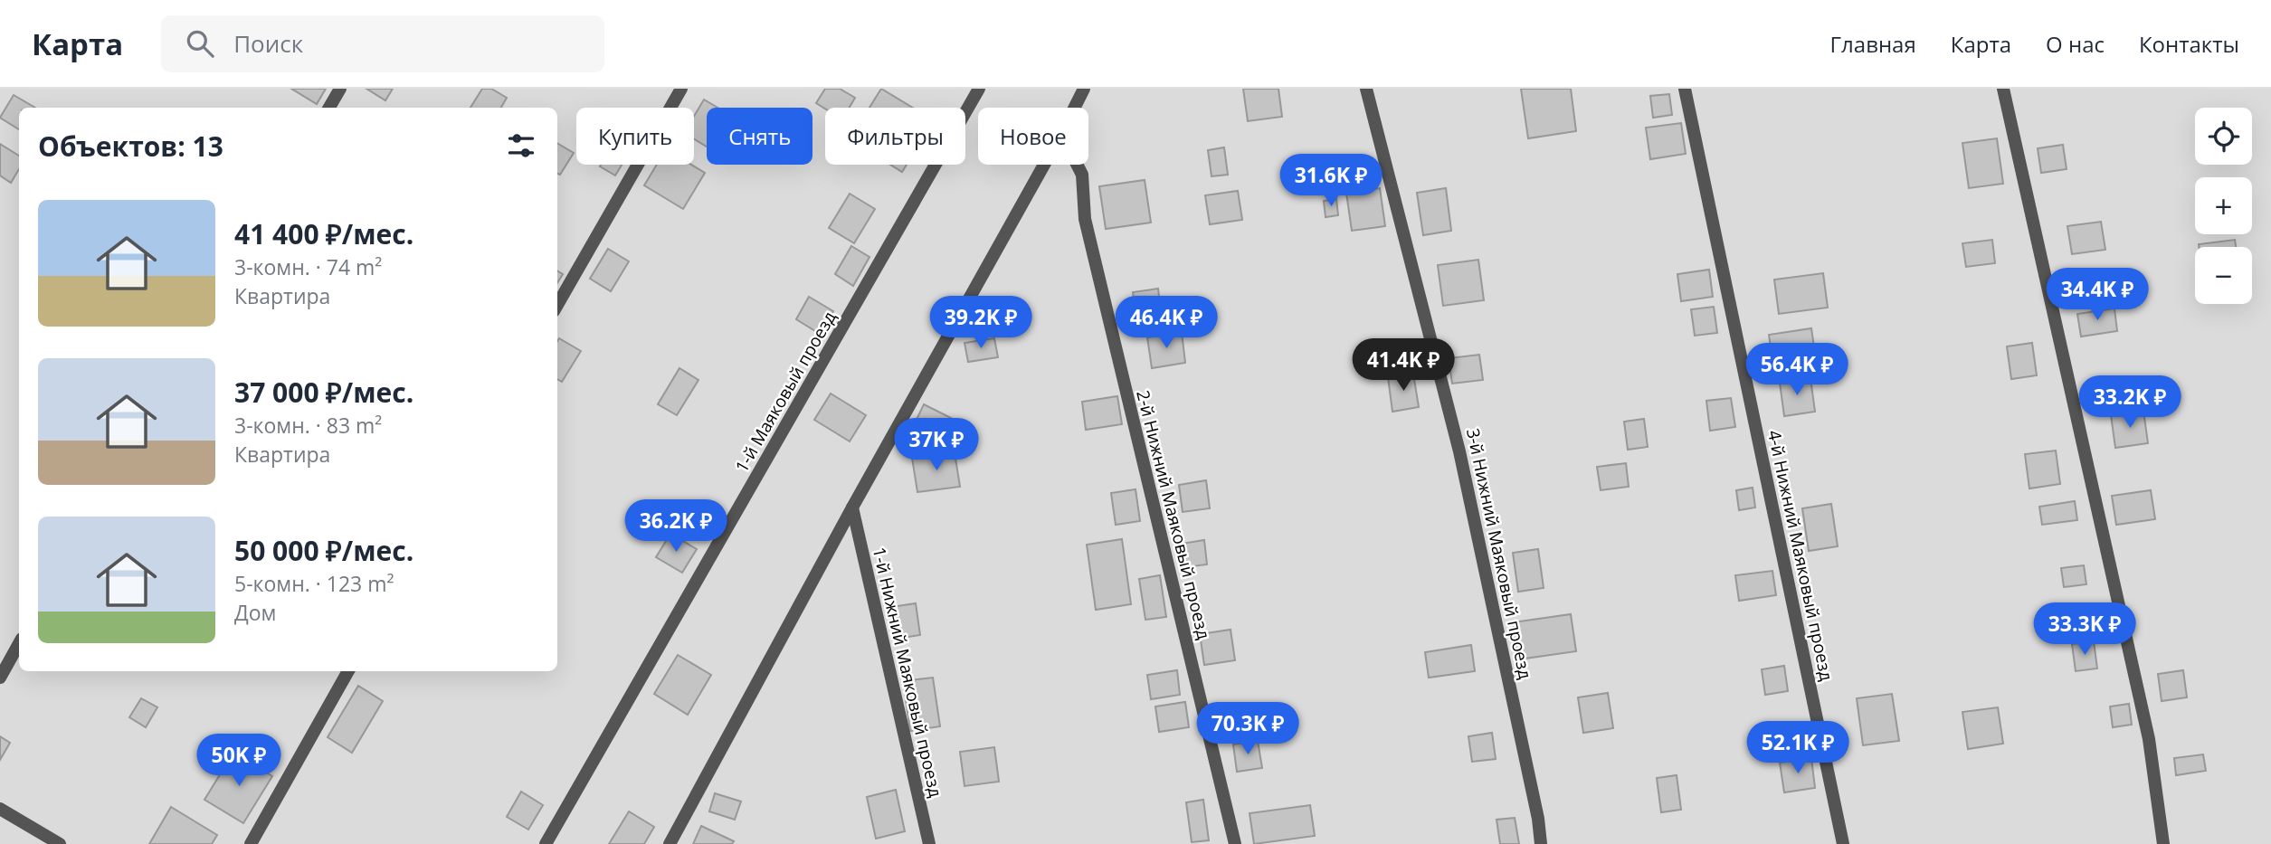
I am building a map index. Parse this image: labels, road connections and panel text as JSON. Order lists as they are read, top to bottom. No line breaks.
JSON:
{"streets":{"street":["1-й Маяковый проезд","2-й Нижний Маяковый проезд","3-й Нижний Маяковый проезд","4-й Нижний Маяковый проезд","1-й Нижний Маяковый проезд"]},"page":{"header":"Карта","search":"Поиск","nav":["Главная","Карта","О нас","Контакты"],"map_buttons":["+","−"],"chip":["Купить","Снять","Фильтры","Новое"],"heading":"Объектов: 13","price":["31.6K ₽","34.4K ₽","39.2K ₽","46.4K ₽","41.4K ₽","56.4K ₽","33.2K ₽","37K ₽","36.2K ₽","33.3K ₽","70.3K ₽","52.1K ₽","50K ₽"],"list":[{"name":"41 400 ₽/мес.","note":"3-комн. · 74 m² · Квартира"},{"name":"37 000 ₽/мес.","note":"3-комн. · 83 m² · Квартира"},{"name":"50 000 ₽/мес.","note":"5-комн. · 123 m² · Дом"}]}}
